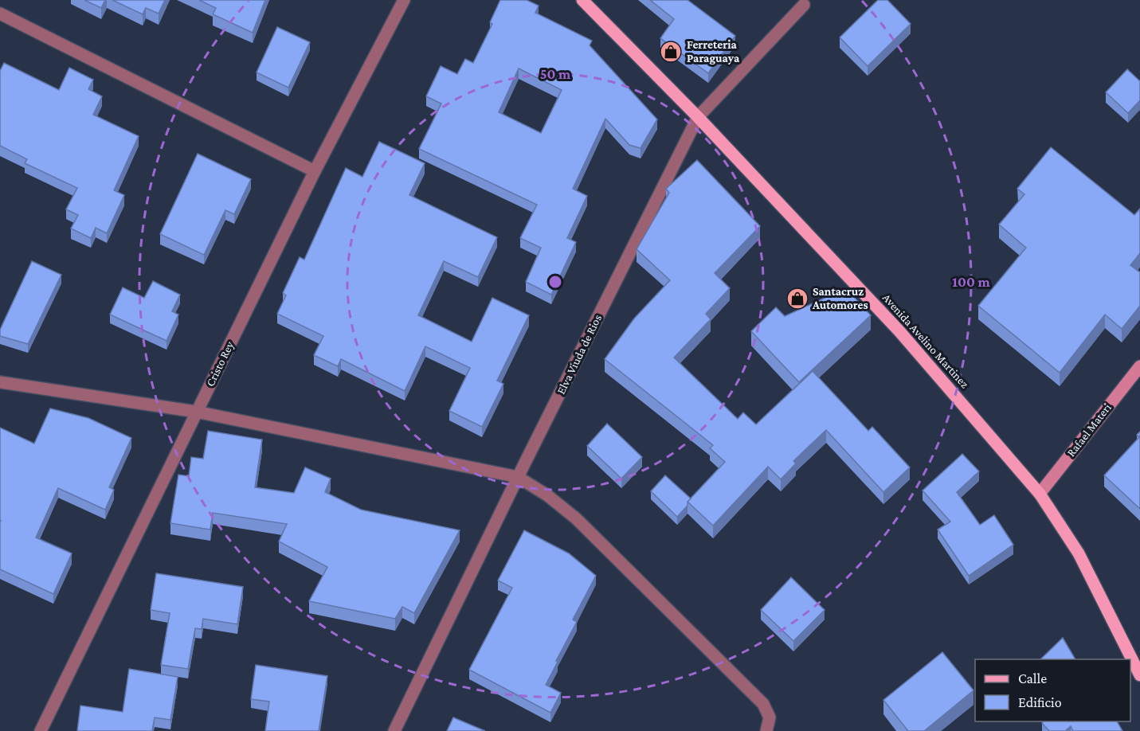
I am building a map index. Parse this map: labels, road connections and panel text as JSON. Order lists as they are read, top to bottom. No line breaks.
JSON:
{"streets":{"main road":["Avenida Avelino Martinez","Rafael Materi"],"street":["Elva Viuda de Rios","Cristo Rey"]},"crossings":[["Avenida Avelino Martinez","Elva Viuda de Rios"],["Avenida Avelino Martinez","Rafael Materi"]],"places":{"shop":["Ferreteria Paraguaya","Santacruz Automores"]},"legend":["Calle","Edificio"],"rings":["50 m","100 m"]}
